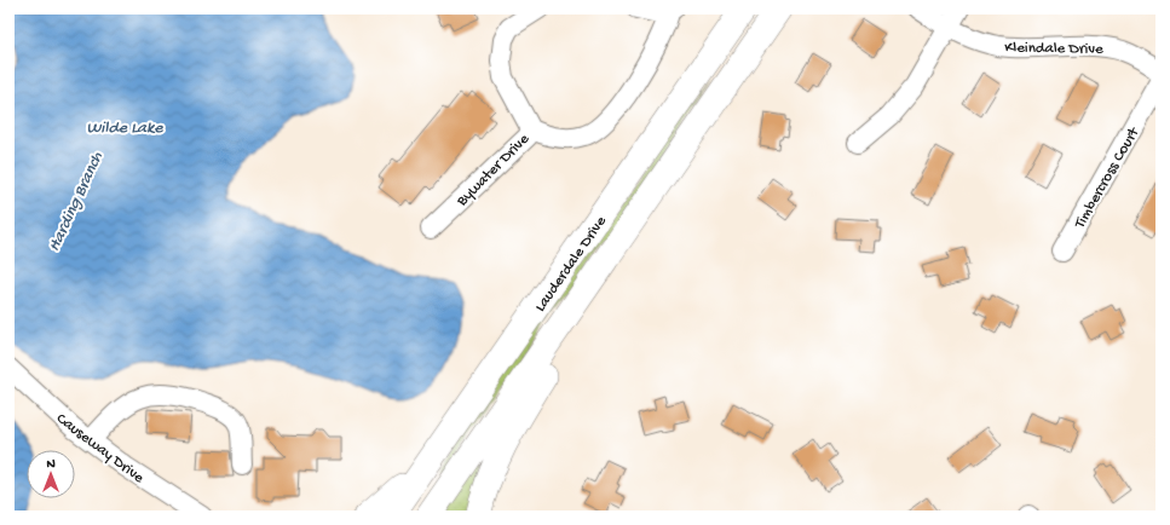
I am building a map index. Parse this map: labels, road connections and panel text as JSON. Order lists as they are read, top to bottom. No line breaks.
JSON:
{"streets":{"main road":["Lauderdale Drive"],"street":["Kleindale Drive","Bywater Drive","Timbercross Court","Causeway Drive"]},"crossings":[["Kleindale Drive","Timbercross Court"]],"water":["Wilde Lake","Harding Branch"],"north":"top"}
